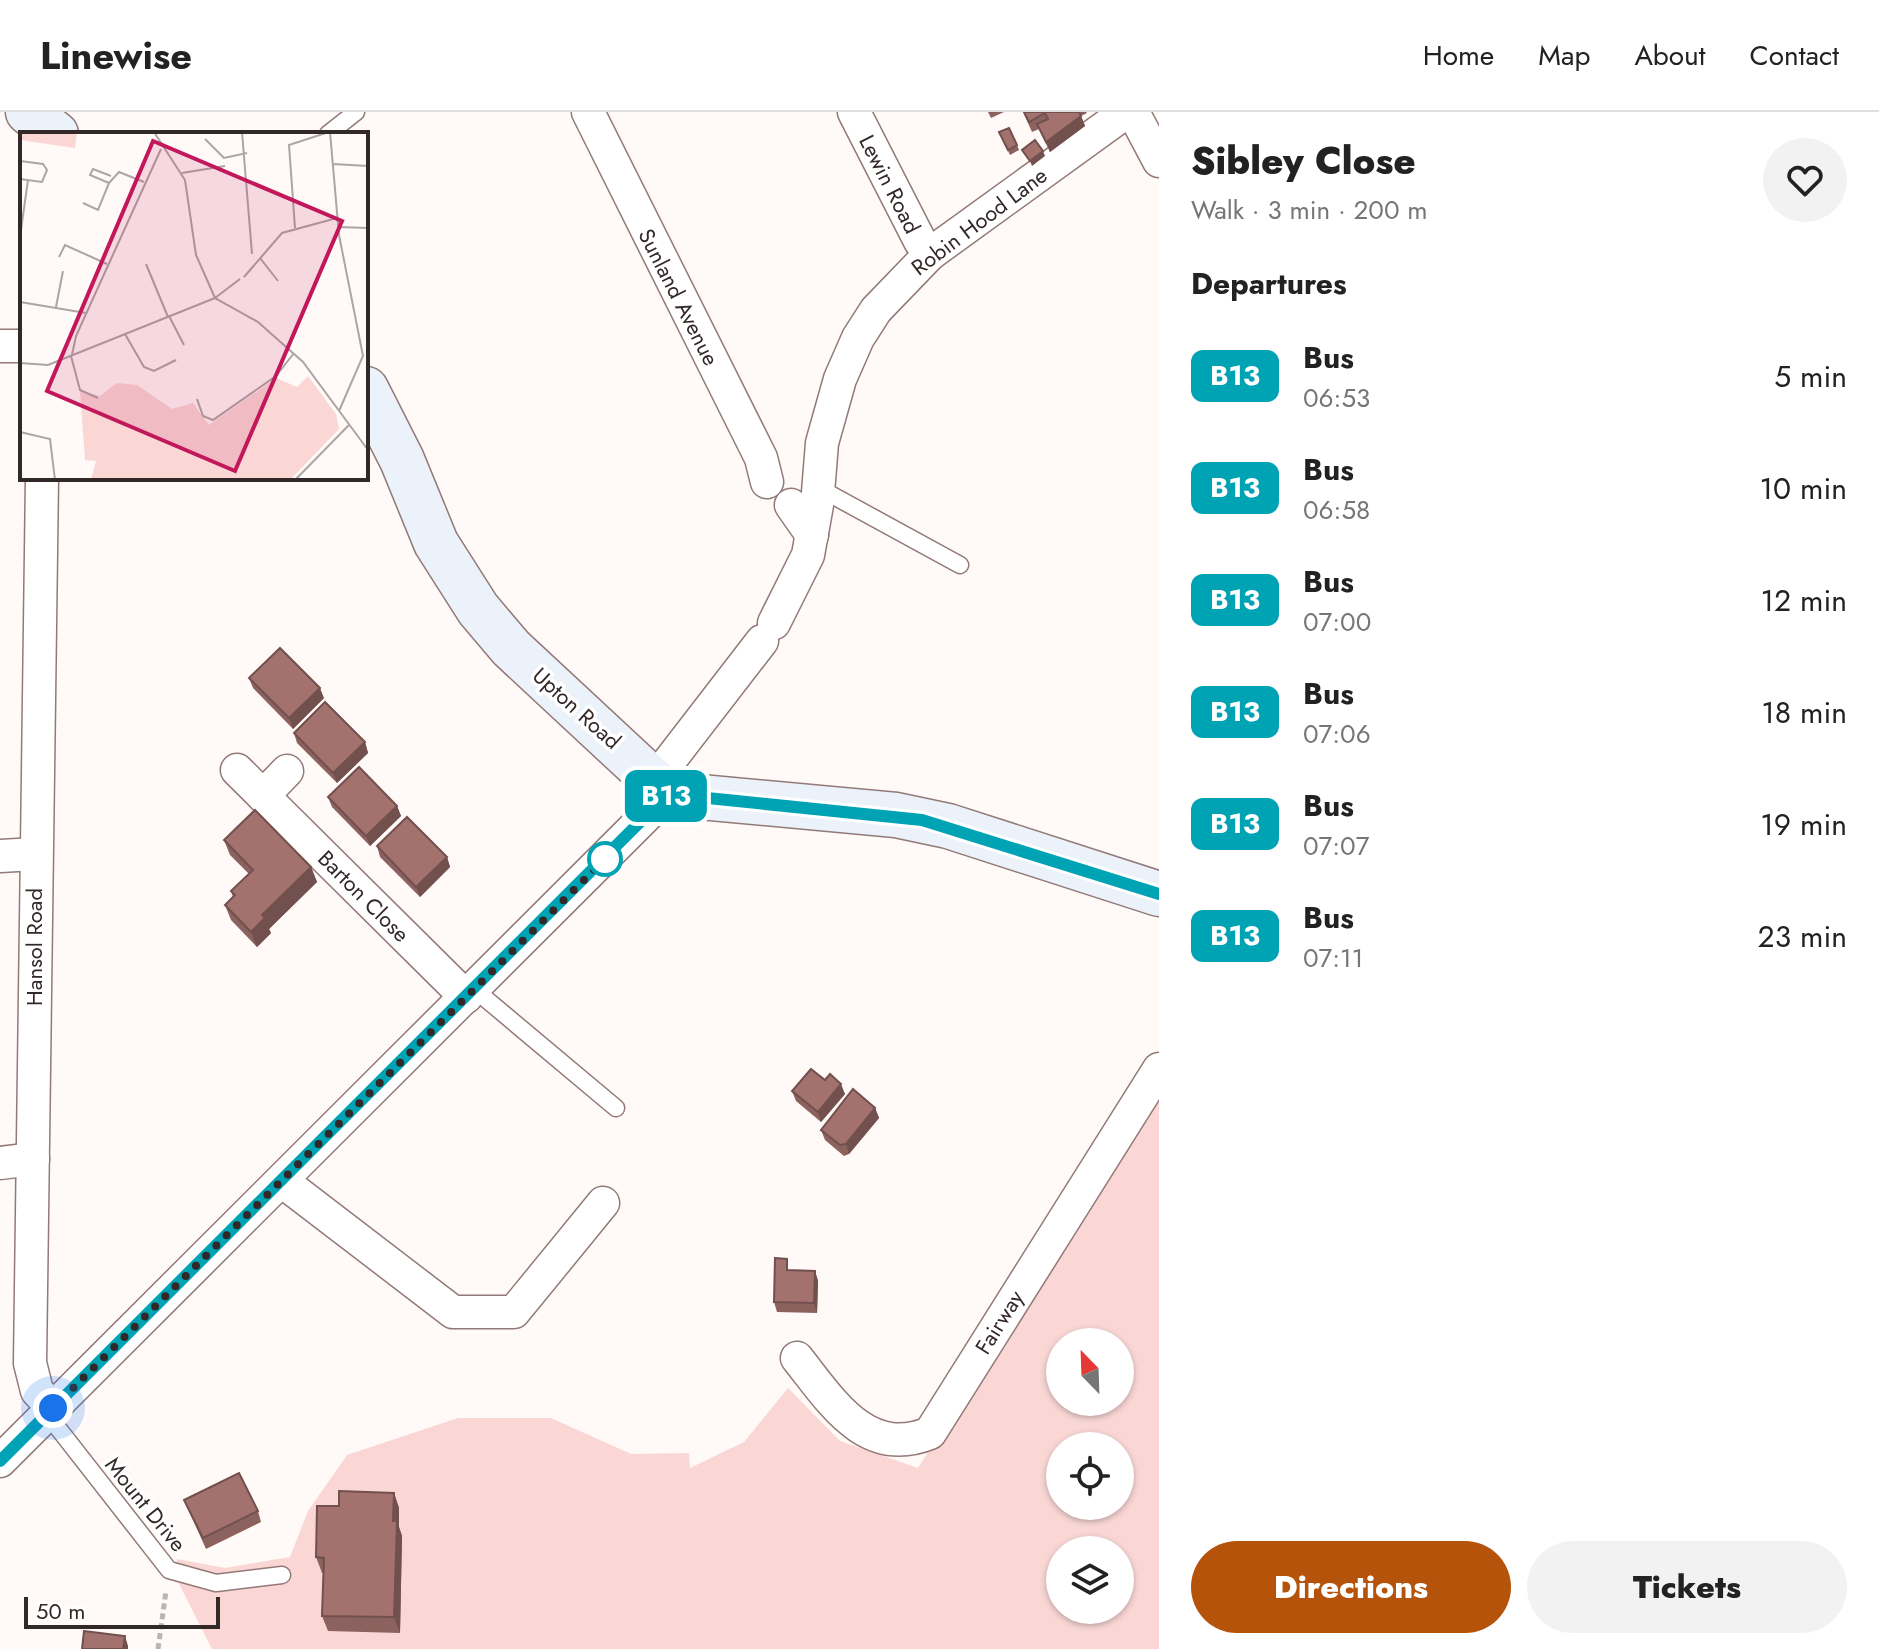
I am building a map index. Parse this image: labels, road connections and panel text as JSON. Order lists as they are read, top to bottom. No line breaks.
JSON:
{"streets":{"street":["Lewin Road","Robin Hood Lane","Sunland Avenue","Upton Road","Barton Close","Hansol Road","Fairway"],"lane":["Mount Drive"]},"crossings":[["Lewin Road","Robin Hood Lane"],["Robin Hood Lane","Upton Road"],["Hansol Road","Mount Drive"]],"lines":["bus line B13"],"scale_bar":"50 m","north":"top left","page":{"header":"Linewise","nav":["Home","Map","About","Contact"],"on_map":"B13","heading":[["Sibley Close","Walk · 3 min · 200 m"],"Departures"],"list":[{"mark":"B13","name":"Bus","note":"06:53","value":"5 min"},{"mark":"B13","name":"Bus","note":"06:58","value":"10 min"},{"mark":"B13","name":"Bus","note":"07:00","value":"12 min"},{"mark":"B13","name":"Bus","note":"07:06","value":"18 min"},{"mark":"B13","name":"Bus","note":"07:07","value":"19 min"},{"mark":"B13","name":"Bus","note":"07:11","value":"23 min"}],"buttons":["Directions","Tickets"],"scale":"50 m"}}
